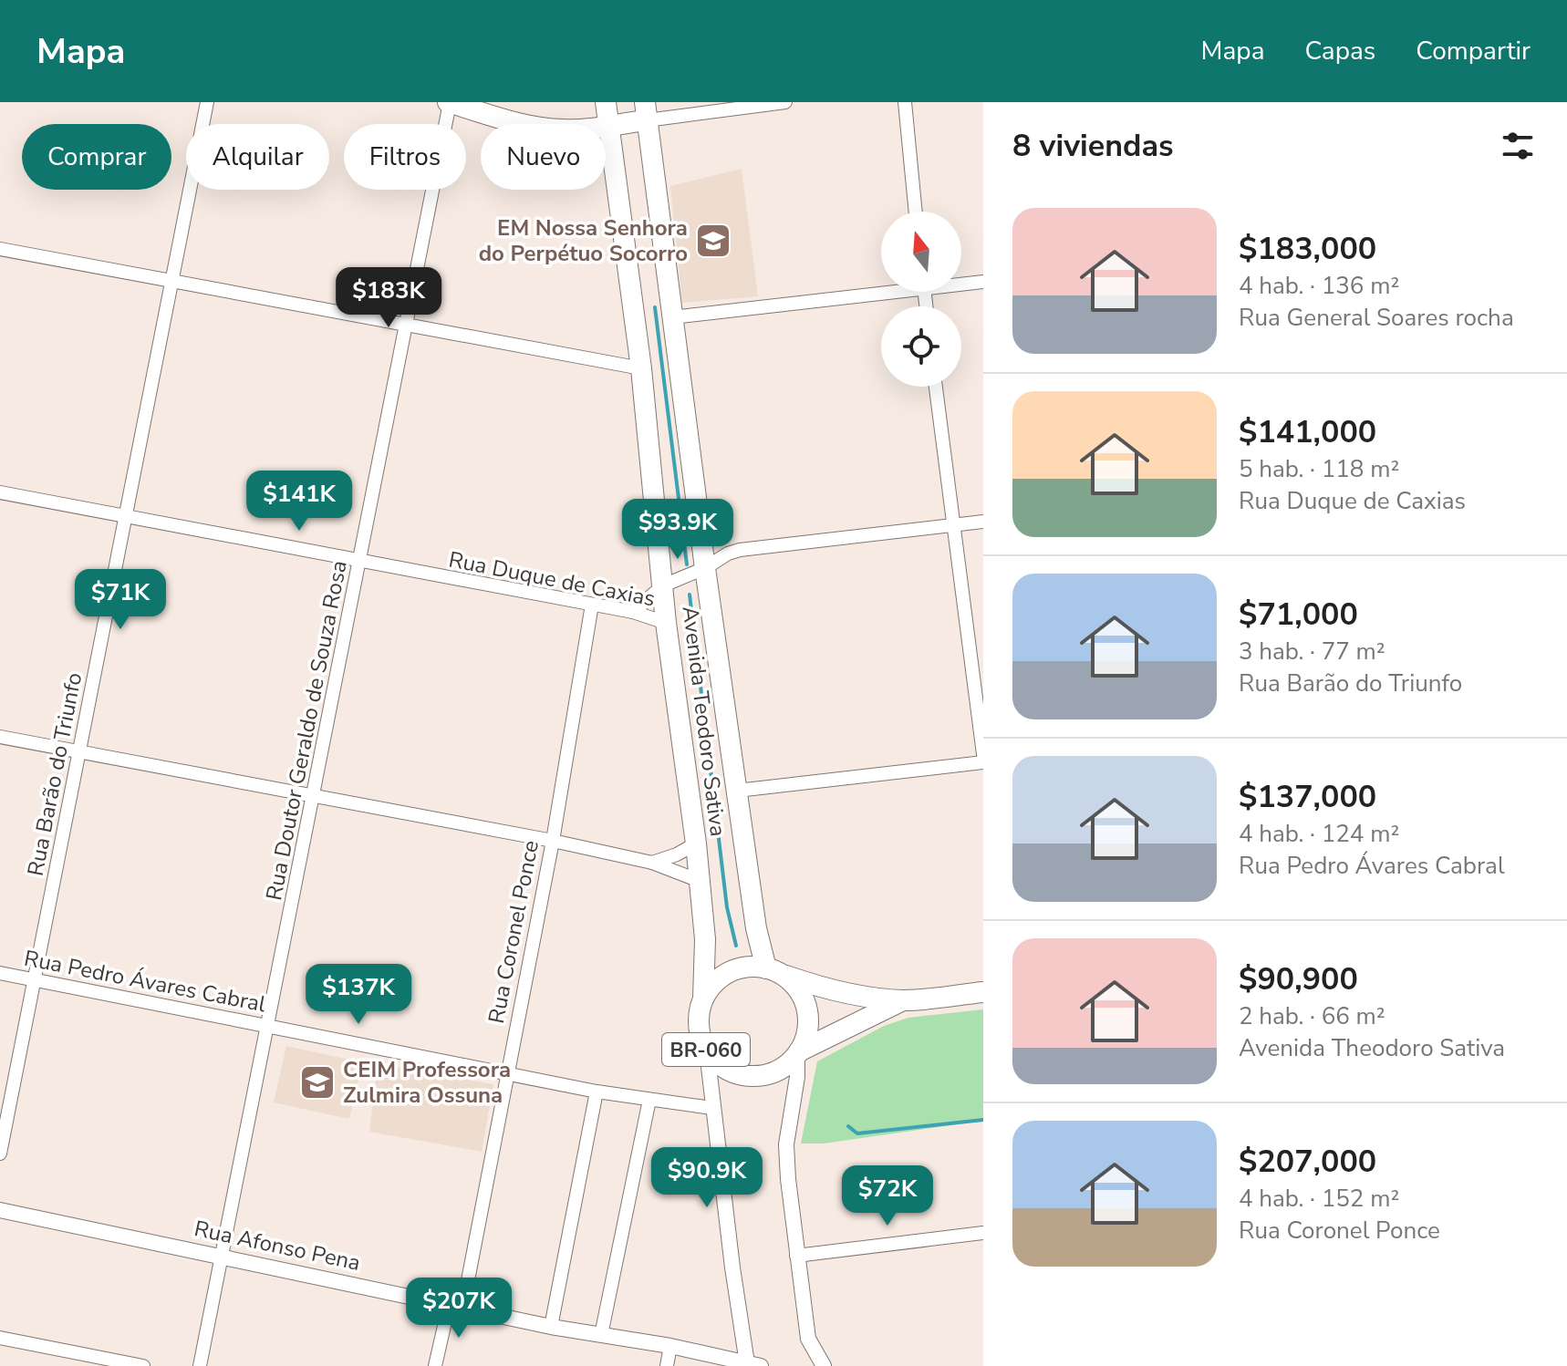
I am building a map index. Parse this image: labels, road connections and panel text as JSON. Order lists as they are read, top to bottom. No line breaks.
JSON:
{"streets":{"main road":["Avenida Teodoro Sativa","BR-060"],"street":["Rua Duque de Caxias","Rua Doutor Geraldo de Souza Rosa","Rua Barão do Triunfo","Rua Coronel Ponce","Rua Pedro Ávares Cabral","Rua Afonso Pena"]},"crossings":[["Rua Duque de Caxias","Avenida Teodoro Sativa"],["Rua Duque de Caxias","Rua Doutor Geraldo de Souza Rosa"],["Rua Duque de Caxias","Rua Barão do Triunfo"],["Rua Duque de Caxias","Rua Coronel Ponce"],["Avenida Teodoro Sativa","BR-060"],["Rua Doutor Geraldo de Souza Rosa","Rua Pedro Ávares Cabral"],["Rua Doutor Geraldo de Souza Rosa","Rua Afonso Pena"],["Rua Barão do Triunfo","Rua Pedro Ávares Cabral"],["Rua Coronel Ponce","Rua Pedro Ávares Cabral"],["Rua Coronel Ponce","Rua Afonso Pena"]],"places":{"school or university":["EM Nossa Senhora do Perpétuo Socorro","CEIM Professora Zulmira Ossuna"]},"north":"top","page":{"header":"Mapa","nav":["Mapa","Capas","Compartir"],"heading":"8 viviendas","chip":["Comprar","Alquilar","Filtros","Nuevo"],"list":[{"name":"$183,000","note":"4 hab. · 136 m² · Rua General Soares rocha"},{"name":"$141,000","note":"5 hab. · 118 m² · Rua Duque de Caxias"},{"name":"$71,000","note":"3 hab. · 77 m² · Rua Barão do Triunfo"},{"name":"$137,000","note":"4 hab. · 124 m² · Rua Pedro Ávares Cabral"},{"name":"$90,900","note":"2 hab. · 66 m² · Avenida Theodoro Sativa"},{"name":"$207,000","note":"4 hab. · 152 m² · Rua Coronel Ponce"}],"price":["$183K","$141K","$93.9K","$71K","$137K","$90.9K","$72K","$207K"]}}
